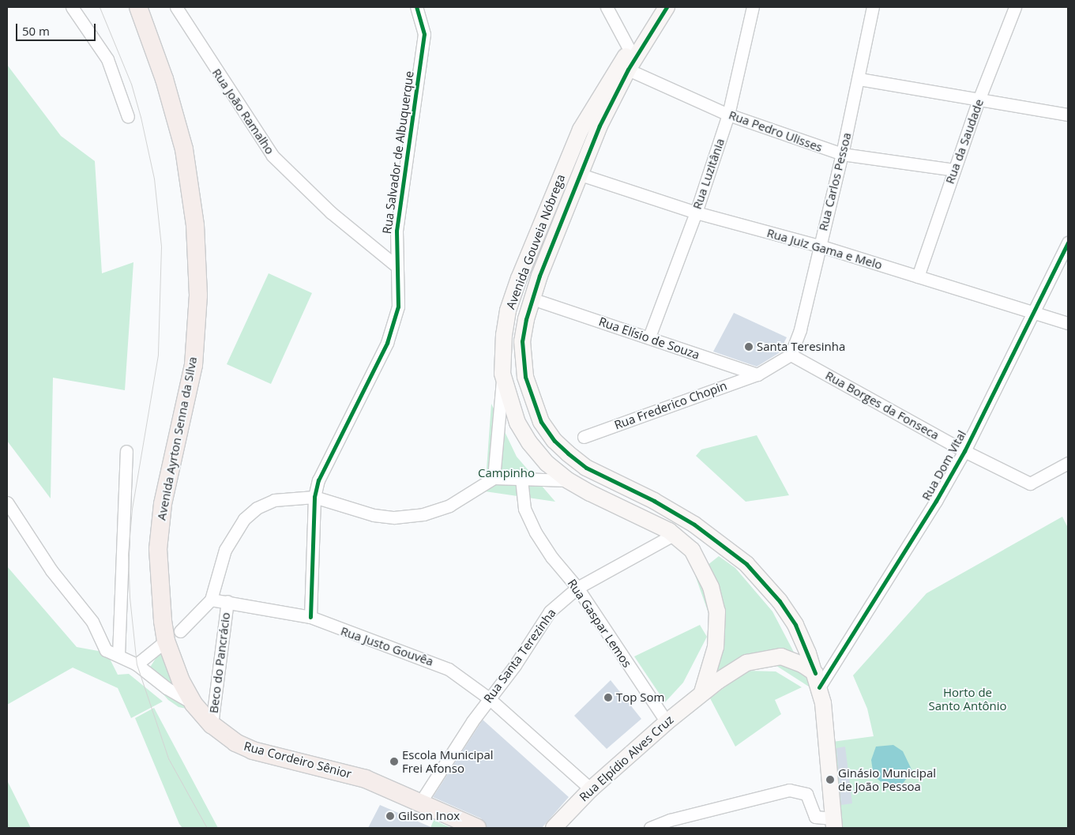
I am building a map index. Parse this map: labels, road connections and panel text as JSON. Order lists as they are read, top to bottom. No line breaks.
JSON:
{"streets":{"main road":["Avenida Ayrton Senna da Silva","Rua Cordeiro Sênior"],"street":["Rua João Ramalho","Rua Pedro Ulisses","Rua da Saudade","Rua Salvador de Albuquerque","Rua Luzitânia","Rua Carlos Pessoa","Avenida Gouveia Nóbrega","Rua Juiz Gama e Melo","Rua Elísio de Souza","Rua Frederico Chopin","Rua Borges da Fonseca","Rua Dom Vital","Rua Gaspar Lemos","Rua Justo Gouvêa","Rua Santa Terezinha","Beco do Pancrácio","Rua Elpídio Alves Cruz"]},"crossings":[["Rua João Ramalho","Rua Salvador de Albuquerque"],["Rua Pedro Ulisses","Rua da Saudade"],["Rua Pedro Ulisses","Rua Luzitânia"],["Rua Pedro Ulisses","Rua Carlos Pessoa"],["Rua Pedro Ulisses","Avenida Gouveia Nóbrega"],["Rua da Saudade","Rua Juiz Gama e Melo"],["Rua Salvador de Albuquerque","Rua Justo Gouvêa"],["Rua Luzitânia","Rua Juiz Gama e Melo"],["Rua Luzitânia","Rua Elísio de Souza"],["Rua Carlos Pessoa","Rua Juiz Gama e Melo"],["Rua Carlos Pessoa","Rua Borges da Fonseca"],["Avenida Gouveia Nóbrega","Rua Juiz Gama e Melo"],["Avenida Gouveia Nóbrega","Rua Dom Vital"],["Avenida Gouveia Nóbrega","Rua Santa Terezinha"],["Avenida Gouveia Nóbrega","Rua Elpídio Alves Cruz"],["Rua Juiz Gama e Melo","Rua Dom Vital"],["Rua Elísio de Souza","Rua Frederico Chopin"],["Rua Borges da Fonseca","Rua Dom Vital"],["Avenida Ayrton Senna da Silva","Rua Cordeiro Sênior"],["Rua Gaspar Lemos","Rua Santa Terezinha"],["Rua Gaspar Lemos","Rua Elpídio Alves Cruz"],["Rua Justo Gouvêa","Rua Santa Terezinha"],["Rua Justo Gouvêa","Beco do Pancrácio"],["Rua Justo Gouvêa","Rua Elpídio Alves Cruz"],["Rua Santa Terezinha","Rua Cordeiro Sênior"],["Beco do Pancrácio","Rua Cordeiro Sênior"]],"parks":["Campinho","Horto de Santo Antônio"],"places":["Santa Teresinha","Top Som","Escola Municipal Frei Afonso","Ginásio Municipal de João Pessoa","Gilson Inox"],"scale_bar":"50 m"}
